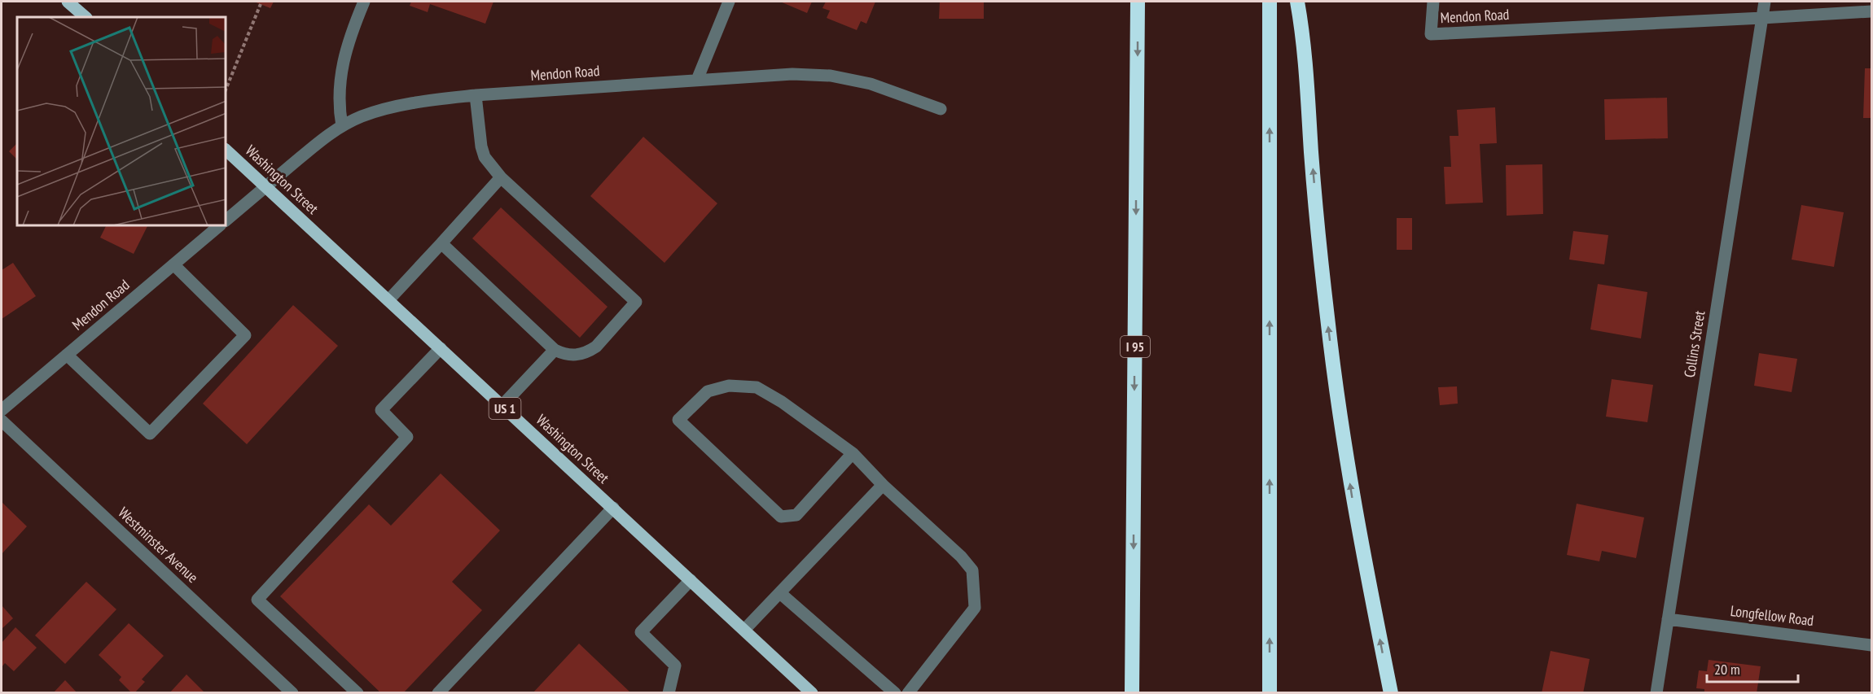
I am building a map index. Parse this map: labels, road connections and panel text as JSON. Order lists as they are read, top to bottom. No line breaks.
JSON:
{"streets":{"highway":["I 95"],"main road":["Washington Street","US 1"],"street":["Mendon Road","Collins Street","Westminster Avenue","Longfellow Road"]},"crossings":[["Mendon Road","Washington Street"],["Mendon Road","Collins Street"],["Collins Street","Longfellow Road"]],"scale_bar":"20 m"}
